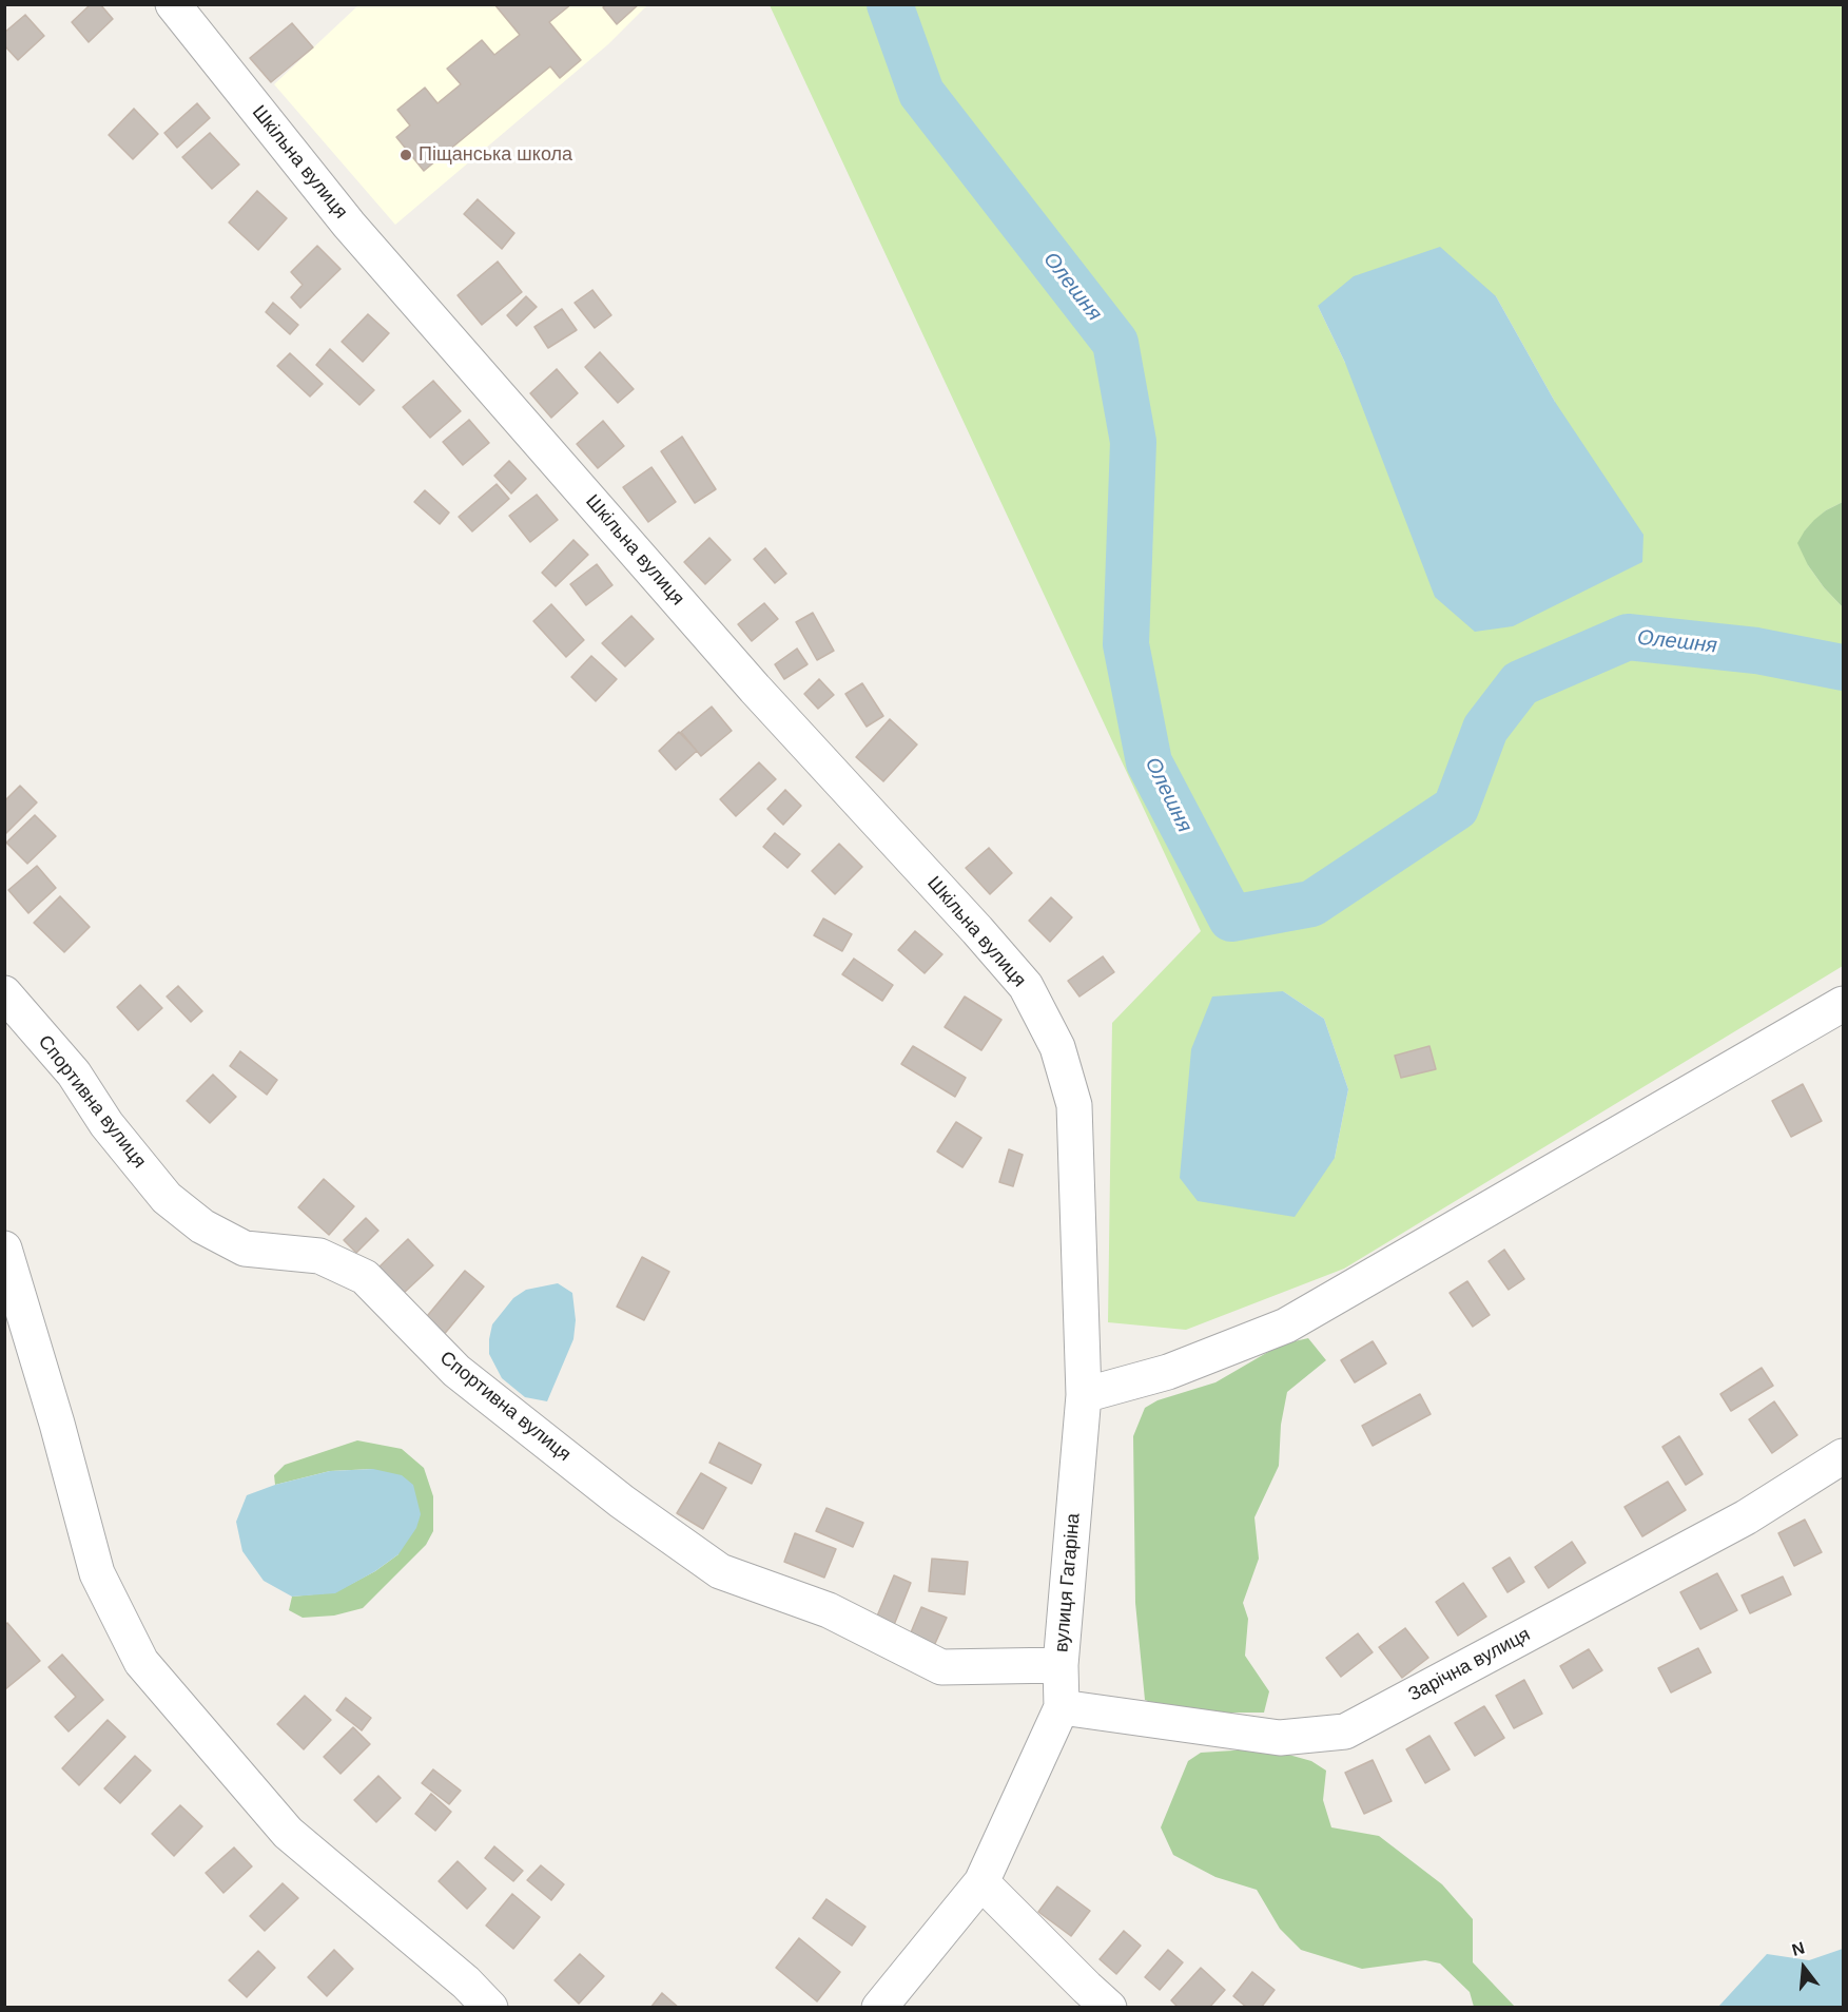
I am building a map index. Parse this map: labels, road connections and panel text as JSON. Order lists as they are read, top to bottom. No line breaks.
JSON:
{"streets":{"street":["Шкільна вулиця","Спортивна вулиця","вулиця Гагаріна","Зарічна вулиця"]},"crossings":[["Шкільна вулиця","вулиця Гагаріна"],["Спортивна вулиця","вулиця Гагаріна"],["вулиця Гагаріна","Зарічна вулиця"]],"water":["Олешня"],"places":["Піщанська школа"],"north":"top"}
